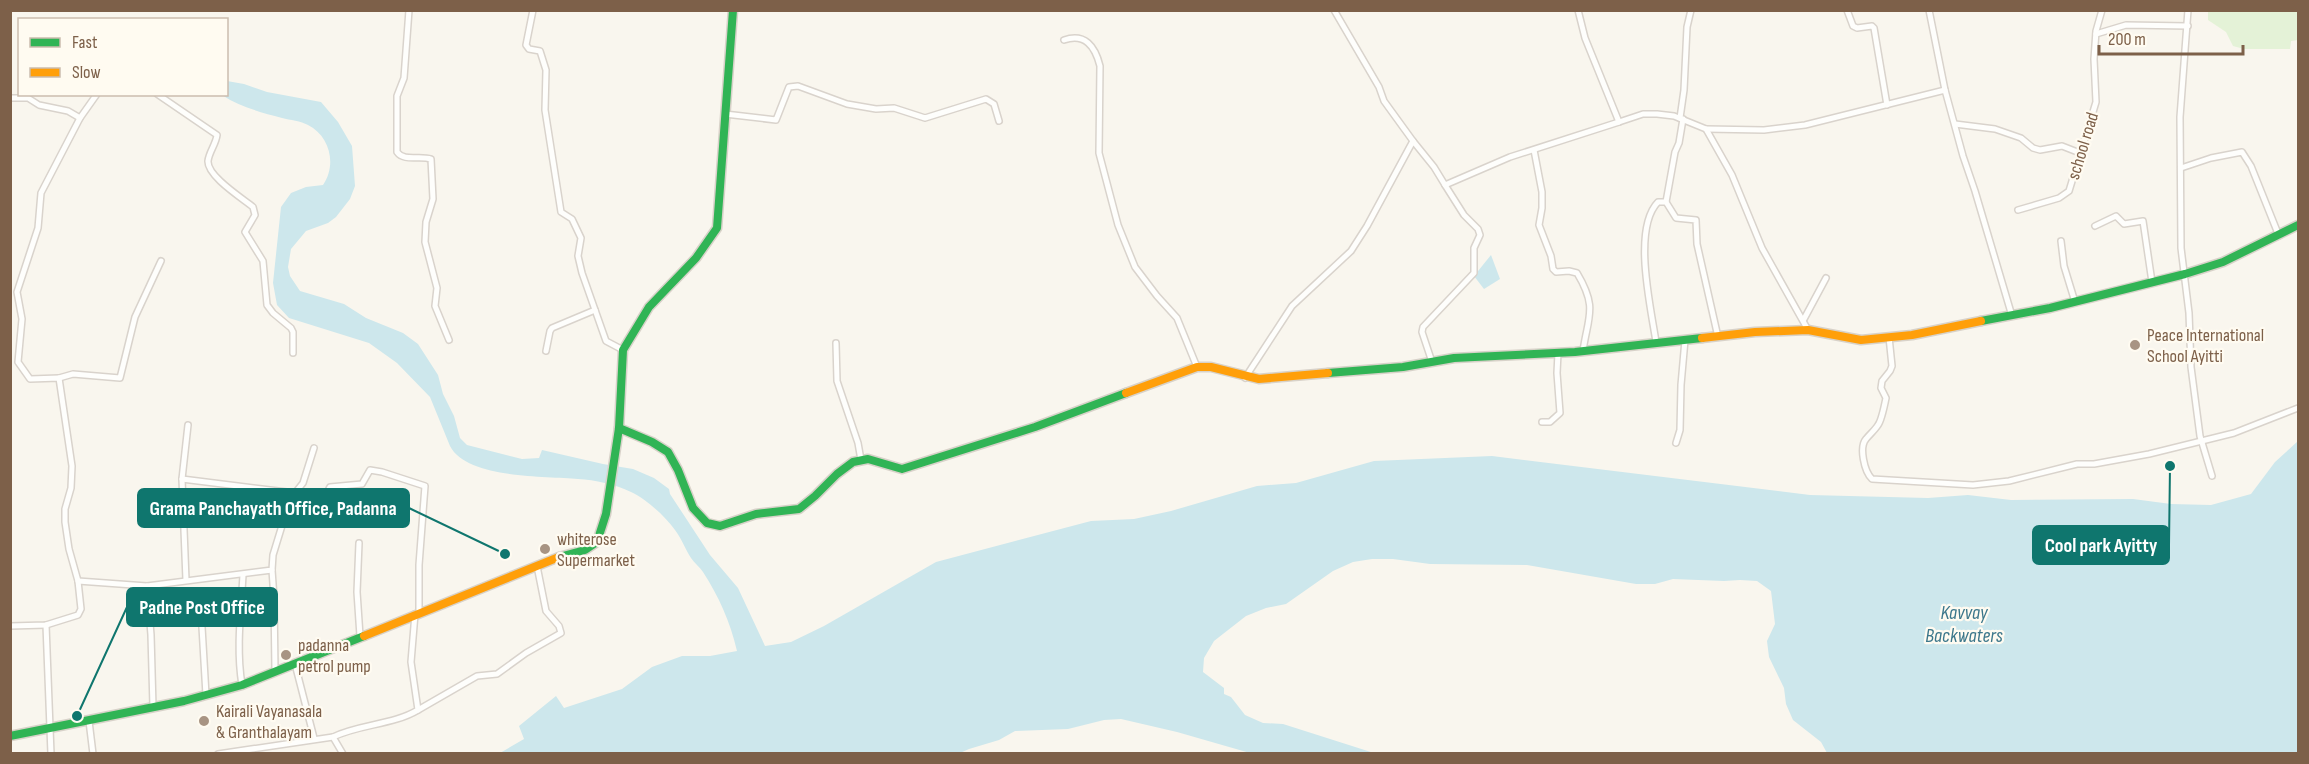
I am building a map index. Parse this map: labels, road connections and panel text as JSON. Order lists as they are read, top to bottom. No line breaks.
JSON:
{"streets":{"street":["school road"]},"water":["Kavvay Backwaters"],"places":["Peace International School Ayitti","Cool park Ayitty","whiterose Supermarket","Grama Panchayath Office, Padanna","padanna petrol pump","Padne Post Office","Kairali Vayanasala & Granthalayam"],"legend":["Fast","Slow"],"scale_bar":"200 m"}
